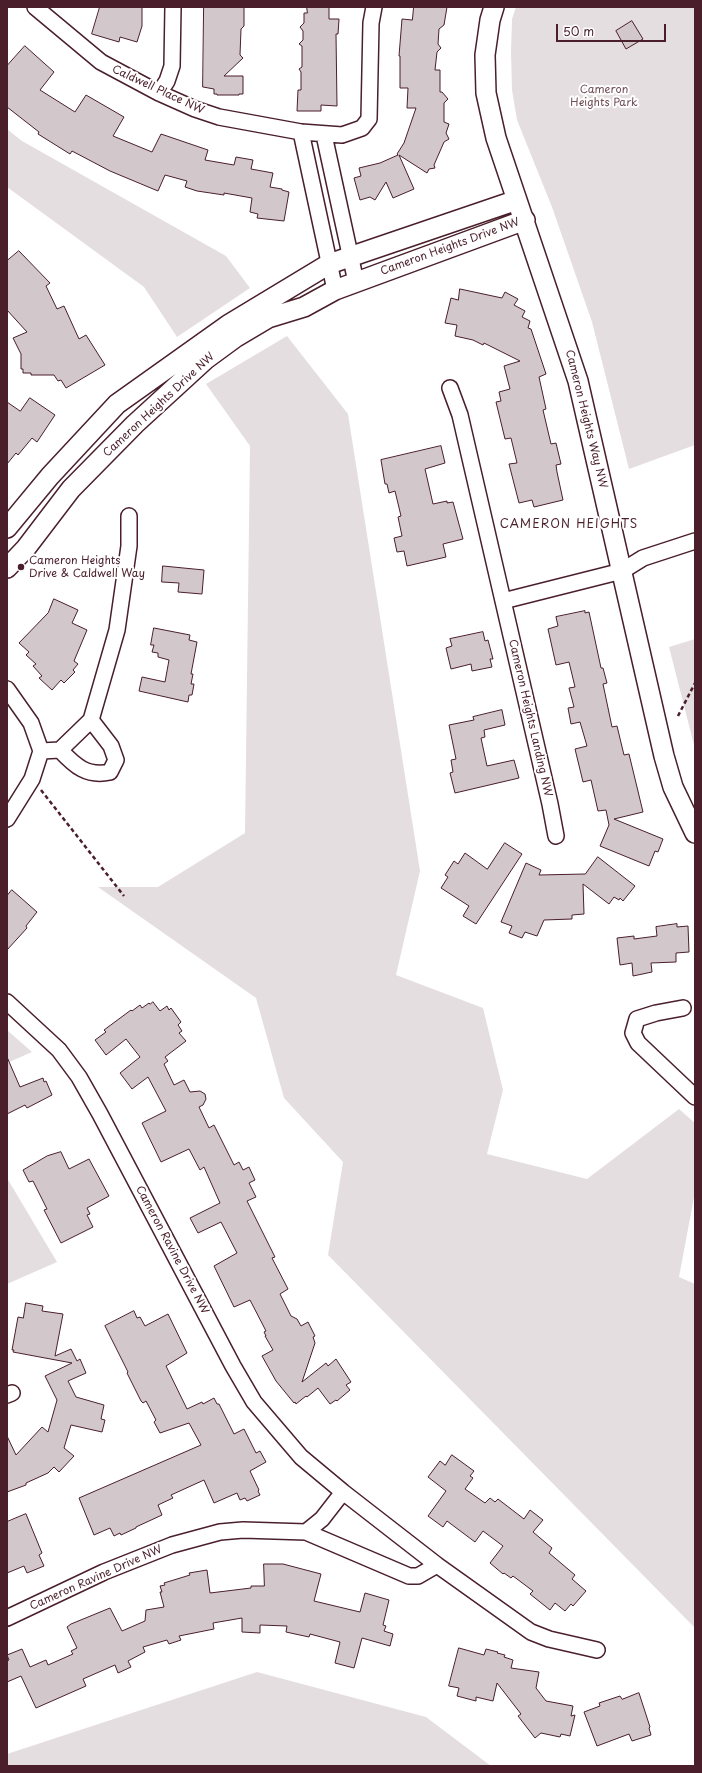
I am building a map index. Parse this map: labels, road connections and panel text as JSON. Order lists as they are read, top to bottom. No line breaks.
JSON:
{"streets":{"street":["Caldwell Place NW","Cameron Heights Drive NW","Cameron Heights Way NW","Cameron Heights Landing NW","Cameron Ravine Drive NW"]},"crossings":[["Cameron Heights Drive NW","Cameron Heights Way NW"]],"districts":["CAMERON HEIGHTS"],"parks":["Cameron Heights Park"],"places":["Cameron Heights Drive & Caldwell Way"],"scale_bar":"50 m"}
